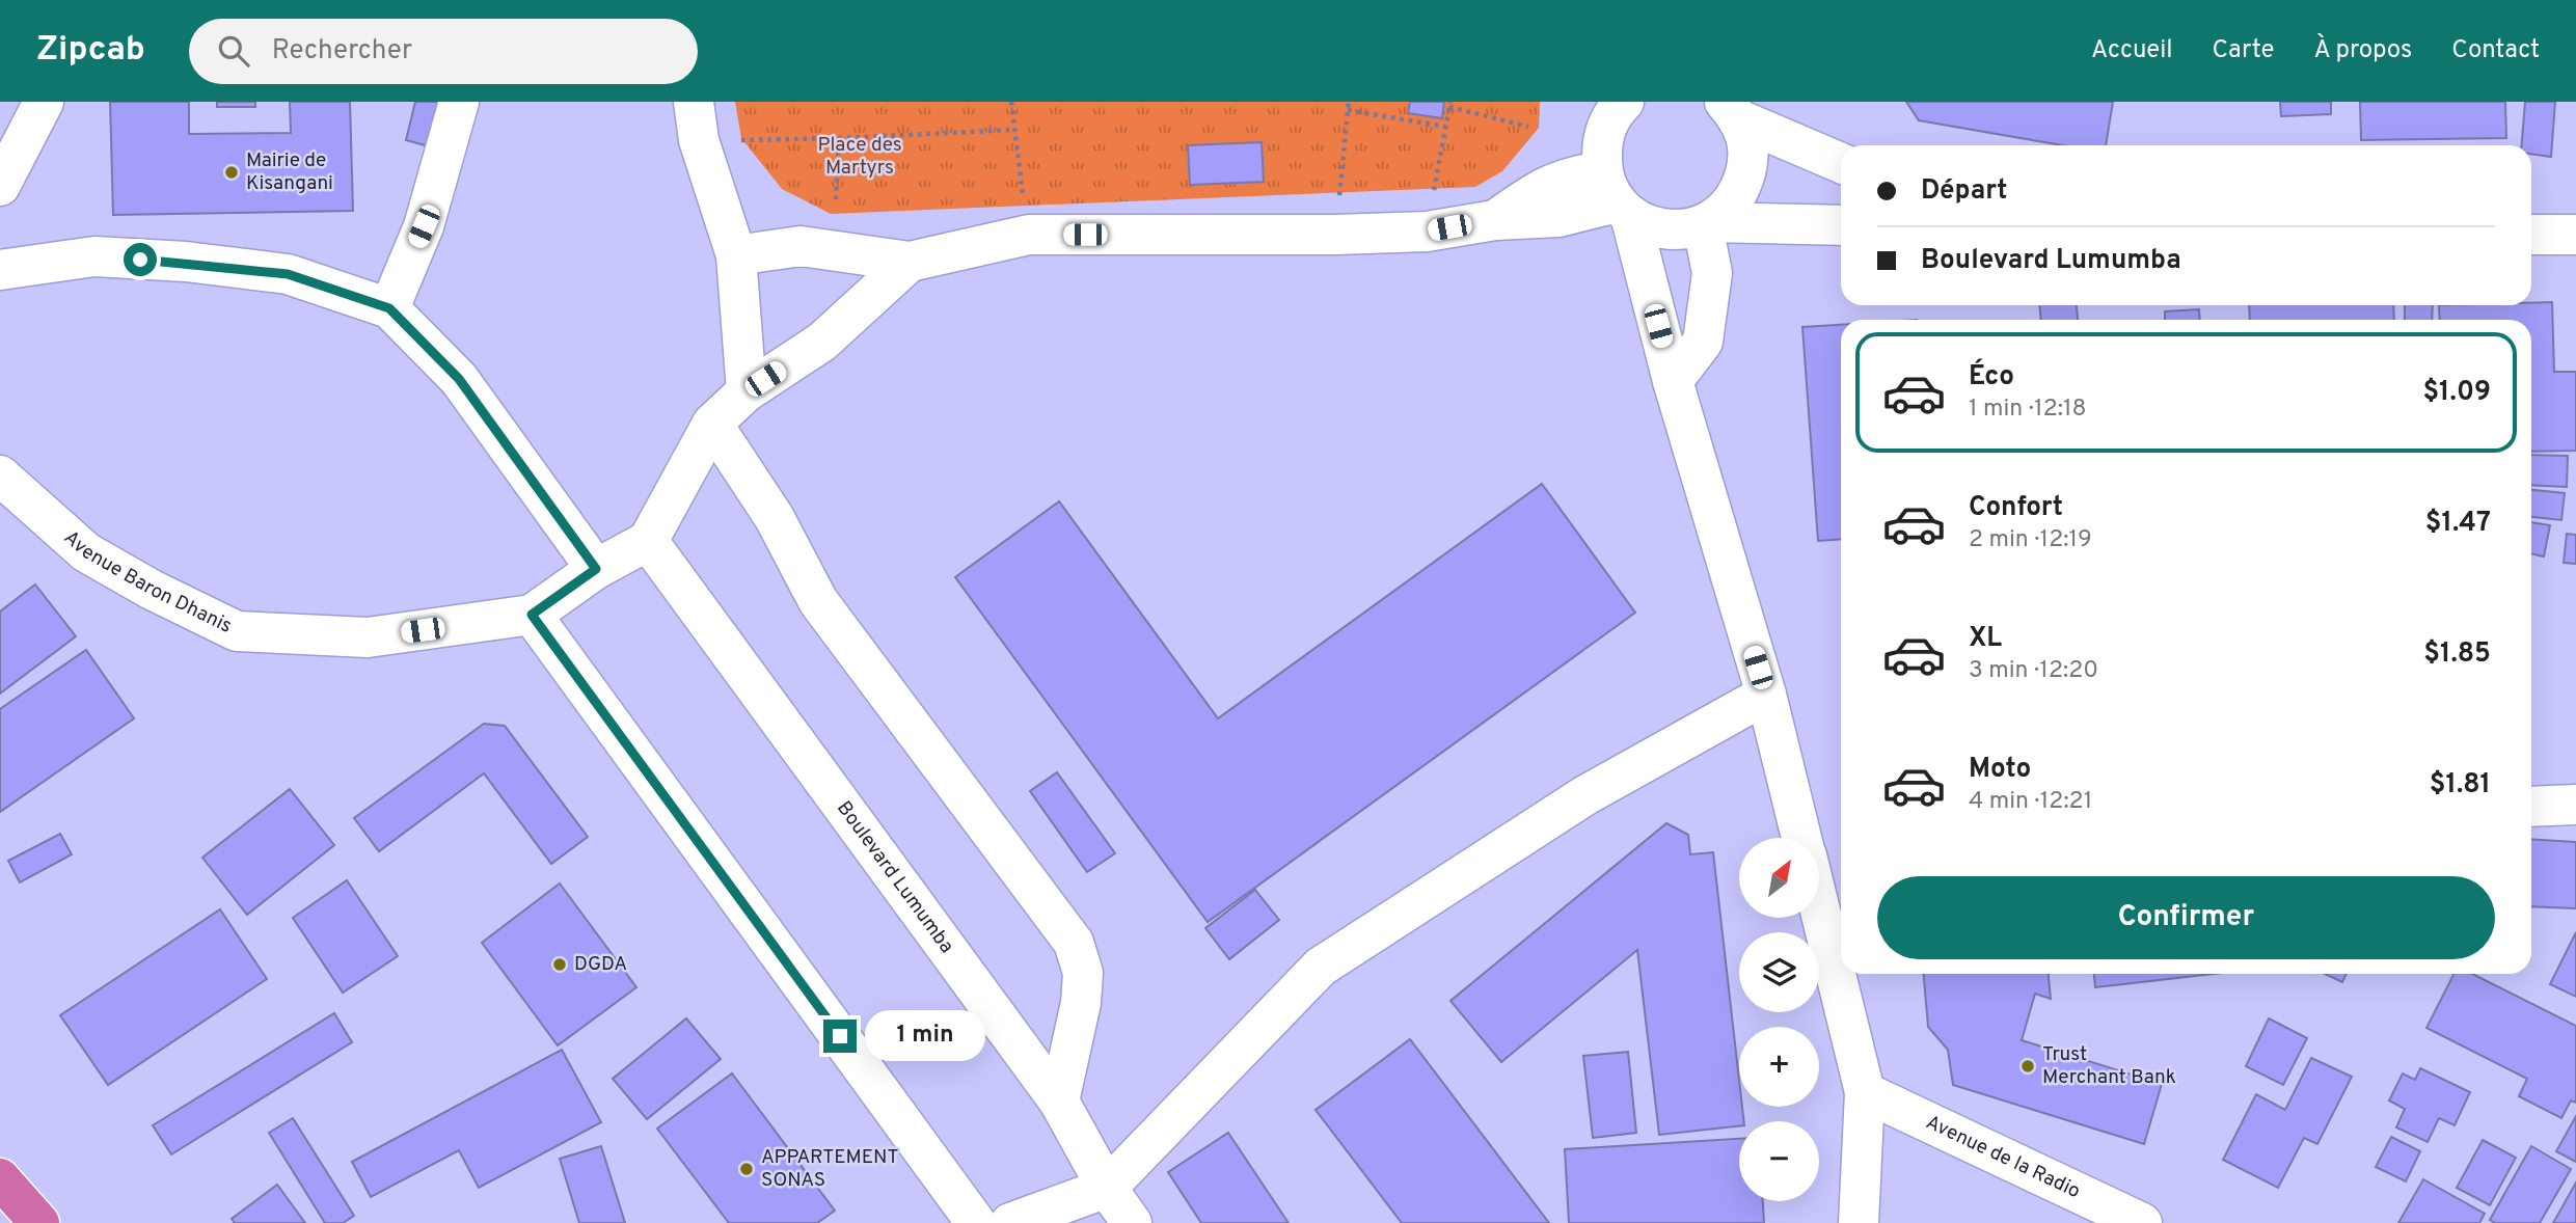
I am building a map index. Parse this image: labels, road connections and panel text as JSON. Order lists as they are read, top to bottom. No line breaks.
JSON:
{"streets":{"street":["Avenue Baron Dhanis","Boulevard Lumumba","Avenue de la Radio"]},"crossings":[["Avenue Baron Dhanis","Boulevard Lumumba"]],"parks":["Place des Martyrs"],"places":["Mairie de Kisangani","DGDA","Trust Merchant Bank","APPARTEMENT SONAS"],"north":"top right","page":{"header":"Zipcab","search":"Rechercher","nav":["Accueil","Carte","À propos","Contact"],"banner":["Départ","Boulevard Lumumba"],"list":[{"name":"Éco","note":"1 min · 12:18","value":"$1.09"},{"name":"Confort","note":"2 min · 12:19","value":"$1.47"},{"name":"XL","note":"3 min · 12:20","value":"$1.85"},{"name":"Moto","note":"4 min · 12:21","value":"$1.81"}],"map_buttons":["+","−"],"buttons":"Confirmer","bubble":"1 min"}}
